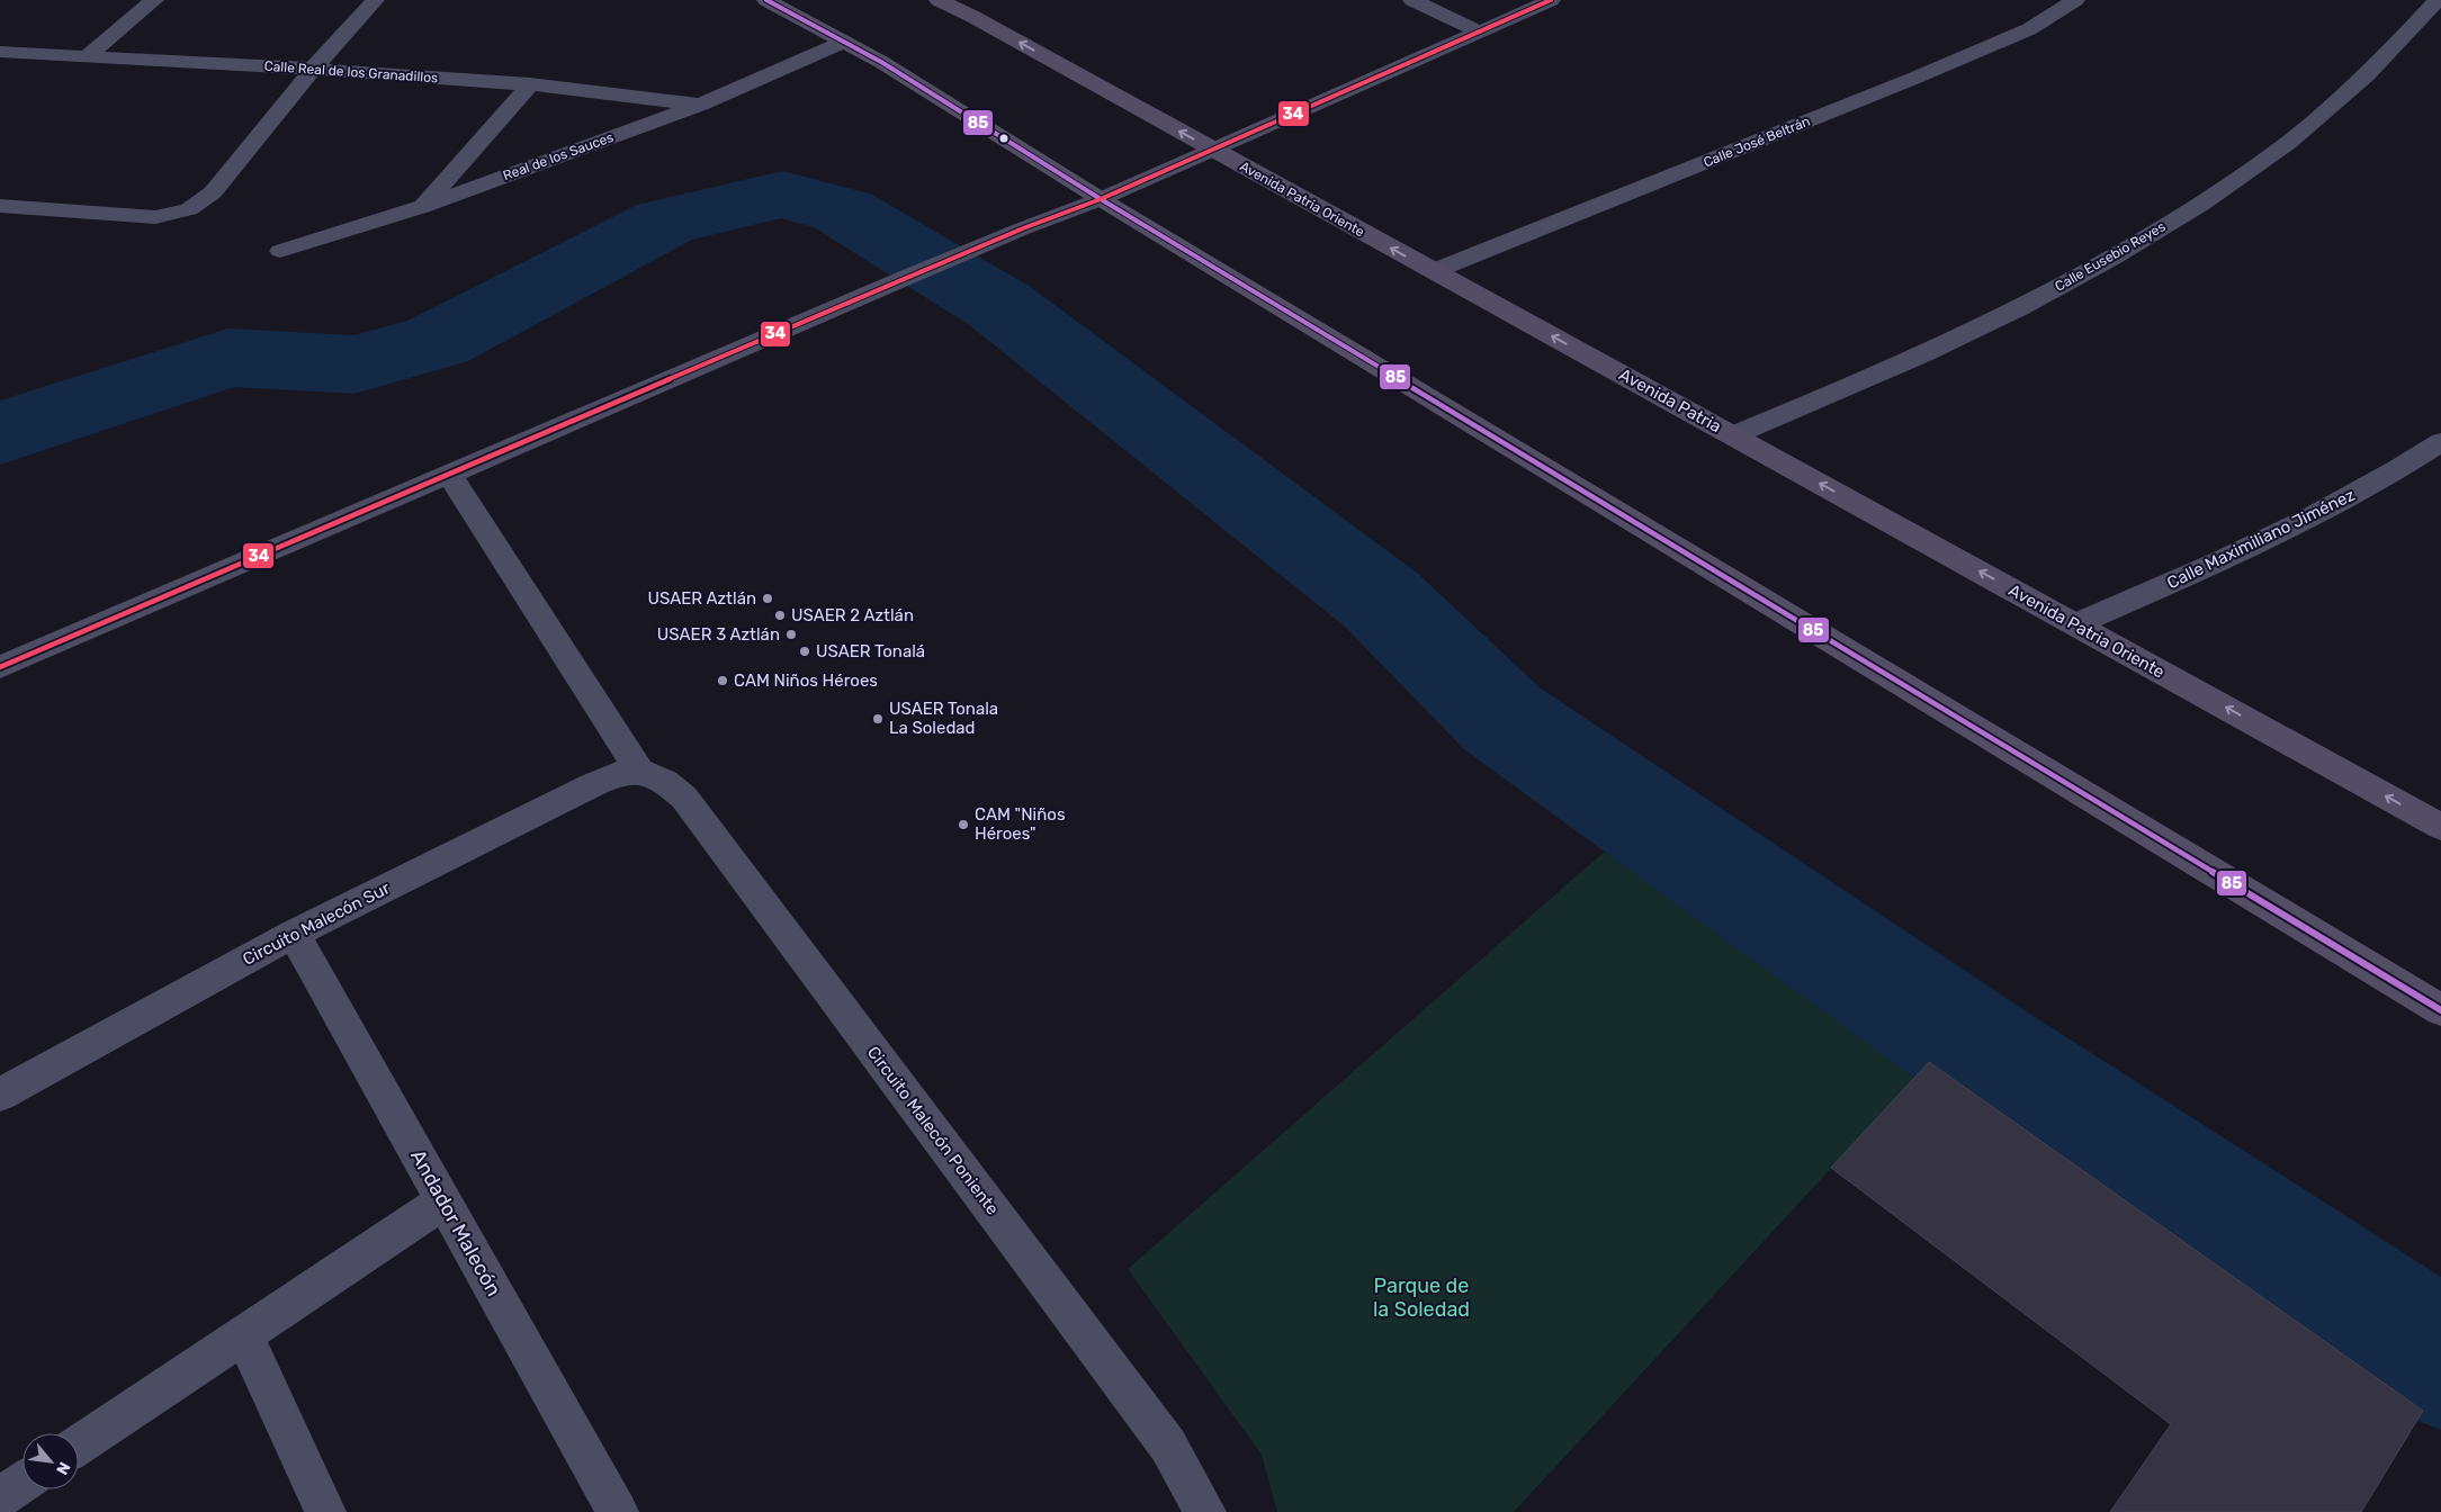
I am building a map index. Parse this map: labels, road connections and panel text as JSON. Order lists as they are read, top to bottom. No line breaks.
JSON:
{"streets":{"main road":["Avenida Patria Oriente","Avenida Patria"],"street":["Calle Real de los Granadillos","Calle José Beltrán","Real de los Sauces","Calle Eusebio Reyes","Calle Maximiliano Jiménez","Circuito Malecón Sur","Circuito Malecón Poniente","Andador Malecón"]},"crossings":[["Calle Real de los Granadillos","Real de los Sauces"],["Calle José Beltrán","Avenida Patria Oriente"],["Avenida Patria Oriente","Calle Eusebio Reyes"],["Avenida Patria Oriente","Avenida Patria"],["Avenida Patria Oriente","Calle Maximiliano Jiménez"],["Calle Eusebio Reyes","Avenida Patria"],["Circuito Malecón Sur","Circuito Malecón Poniente"],["Circuito Malecón Sur","Andador Malecón"]],"parks":["Parque de la Soledad"],"places":["USAER Aztlán","USAER 2 Aztlán","USAER 3 Aztlán","USAER Tonalá","CAM Niños Héroes","USAER Tonala La Soledad","CAM \"Niños Héroes\""],"lines":["transit line 85","transit line 34"],"north":"bottom right"}
